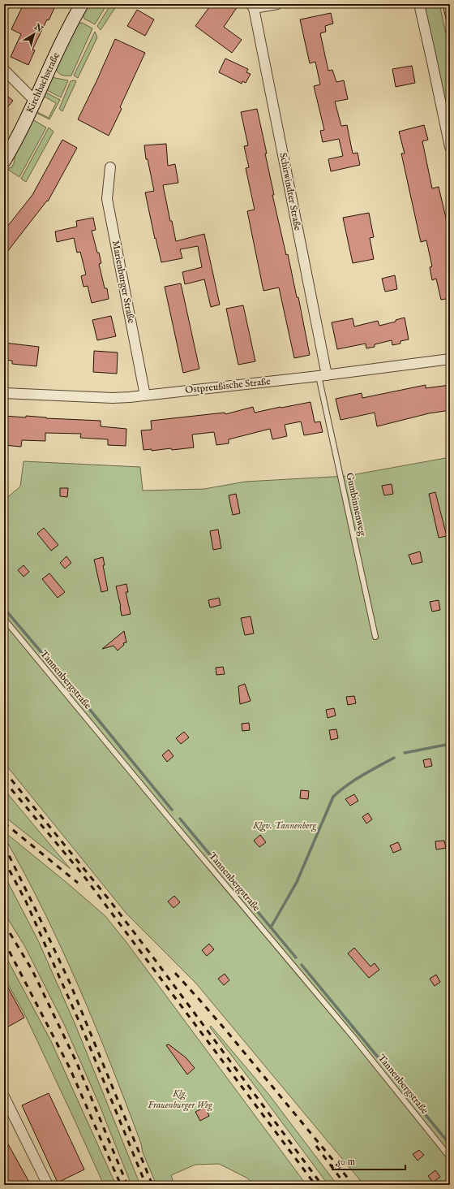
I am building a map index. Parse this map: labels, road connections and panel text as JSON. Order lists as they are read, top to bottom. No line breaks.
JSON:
{"streets":{"main road":["Kirchbachstraße"],"street":["Schirwindter Straße","Marienburger Straße","Ostpreußische Straße"],"lane":["Gumbinnenweg","Tannenbergstraße"]},"crossings":[["Schirwindter Straße","Ostpreußische Straße"],["Schirwindter Straße","Gumbinnenweg"],["Marienburger Straße","Ostpreußische Straße"],["Ostpreußische Straße","Gumbinnenweg"]],"parks":["Klgv. Tannenberg","Klg. Frauenburger Weg"],"scale_bar":"50 m","north":"top right"}
